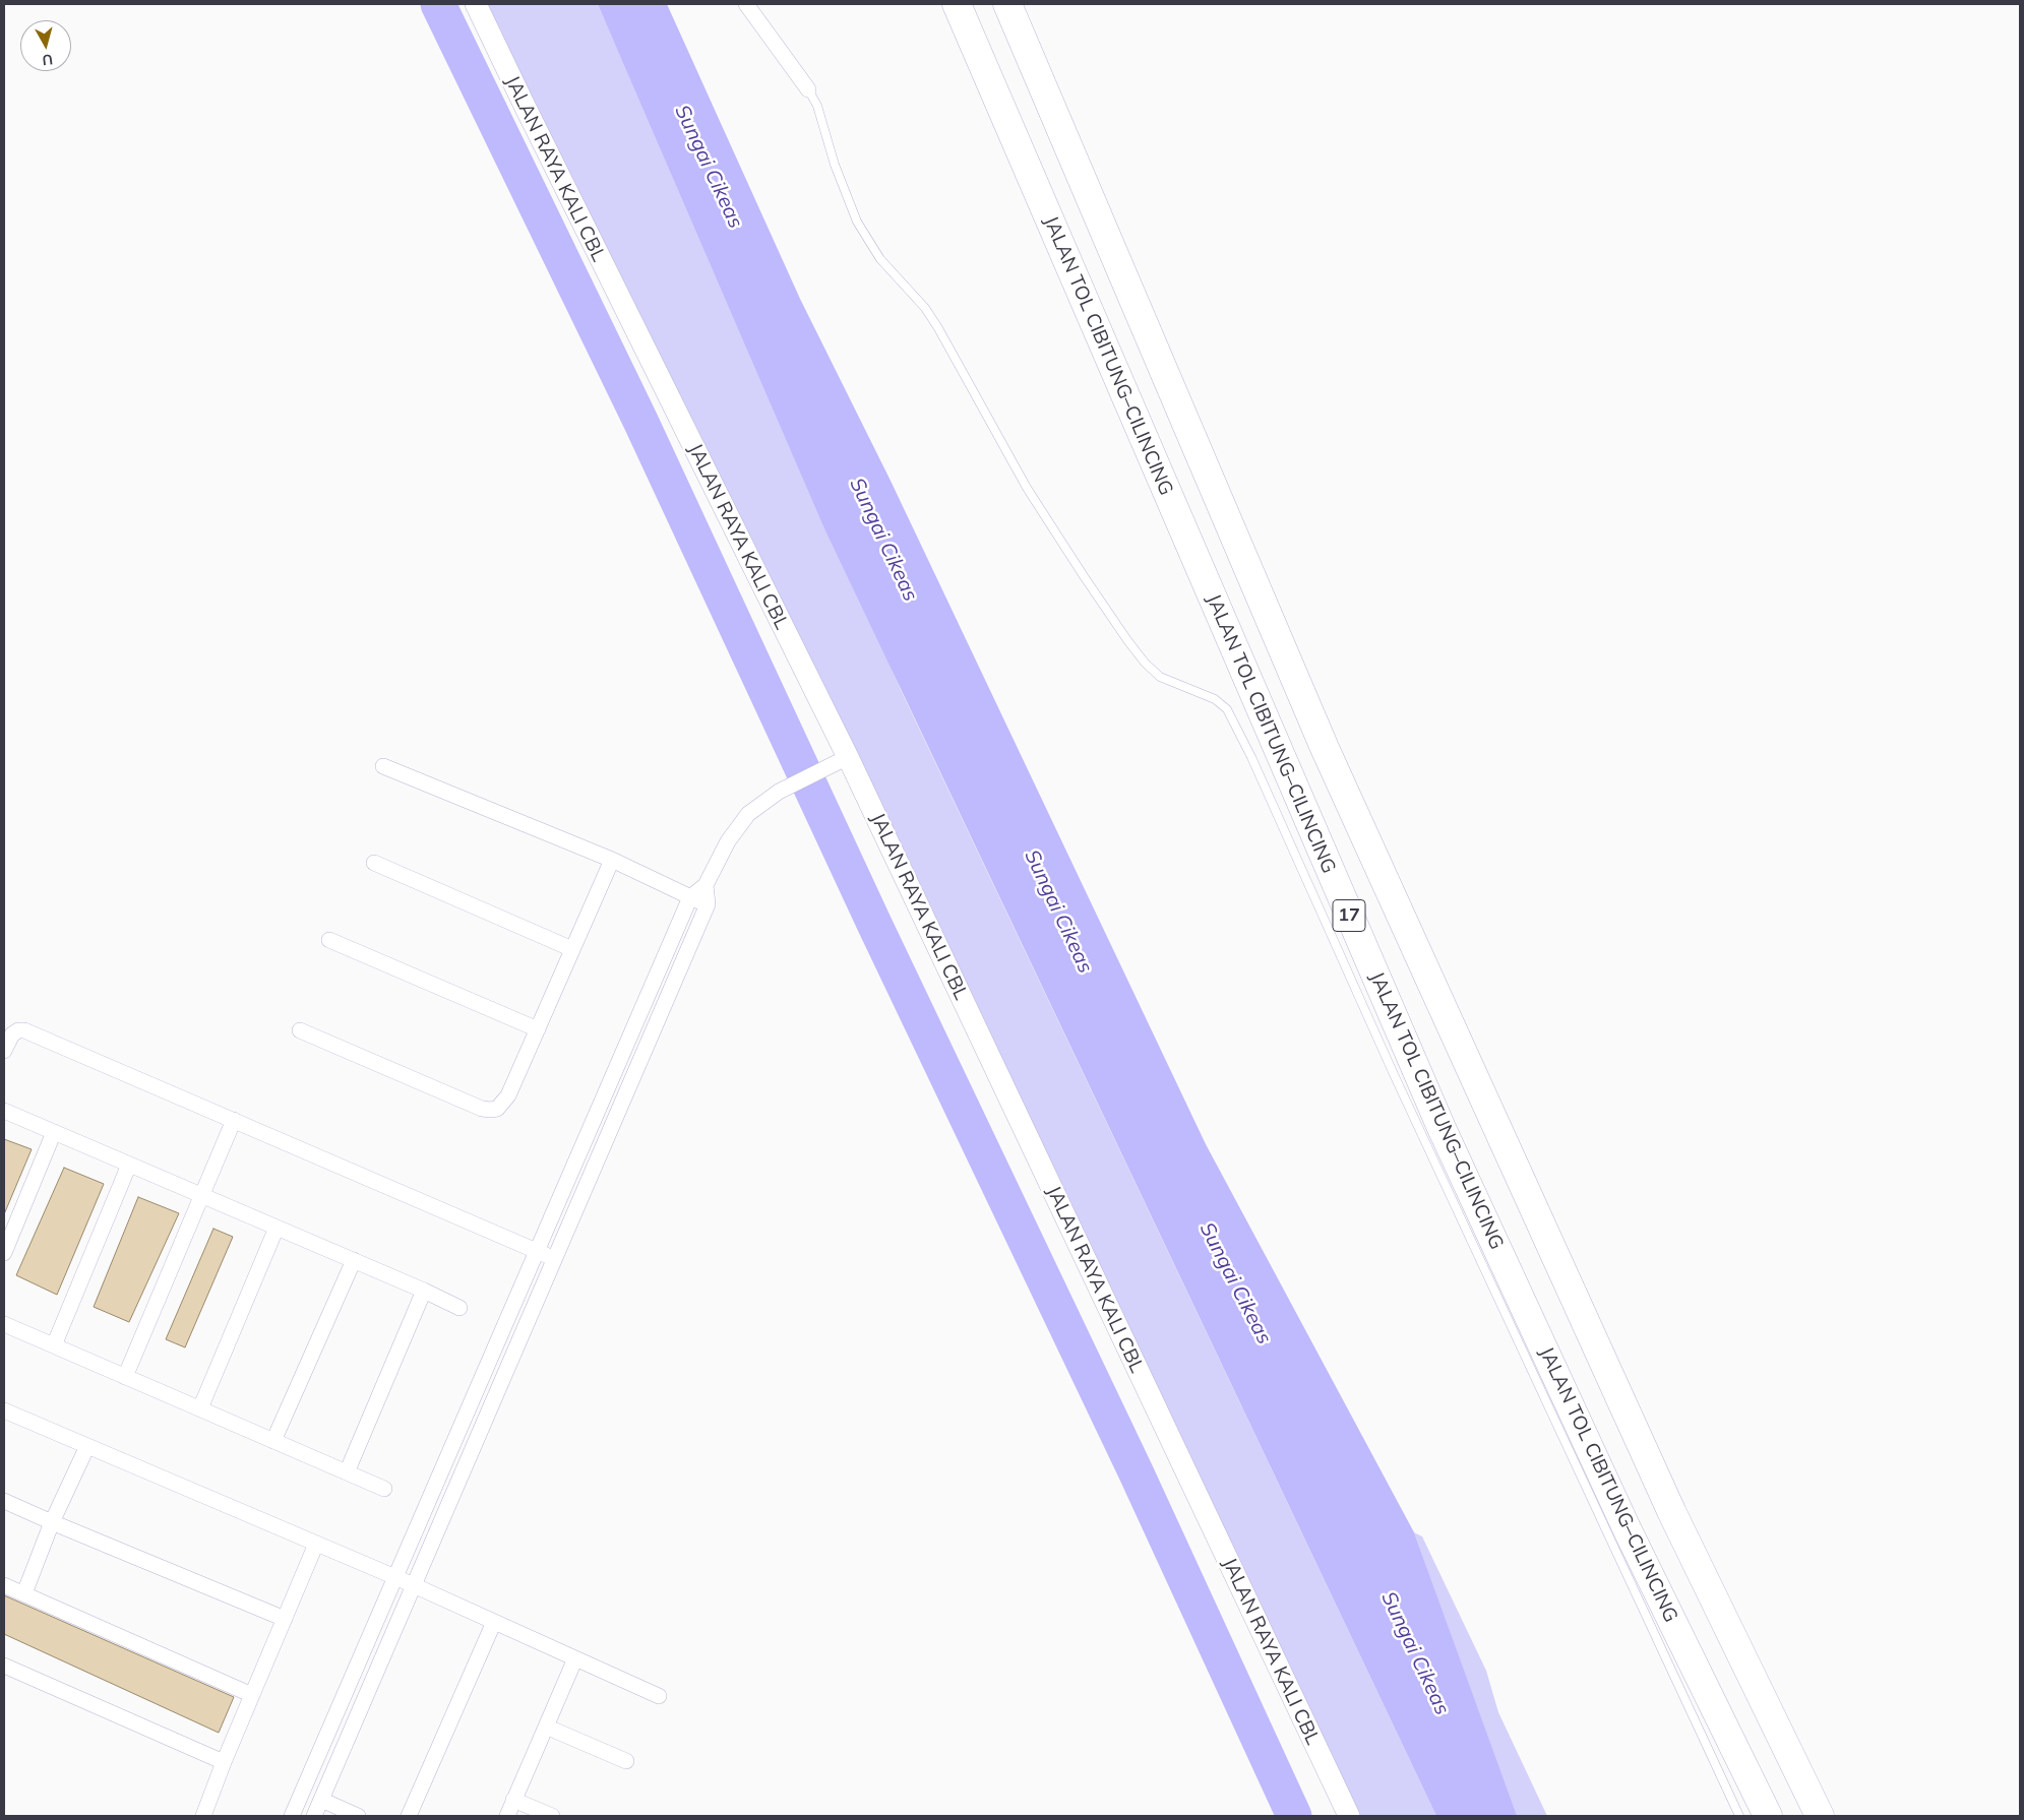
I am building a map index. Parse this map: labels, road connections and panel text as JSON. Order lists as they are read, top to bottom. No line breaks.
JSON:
{"streets":{"highway":["JALAN TOL CIBITUNG–CILINCING","17"],"main road":["JALAN RAYA KALI CBL"]},"water":["Sungai Cikeas"],"north":"bottom"}
